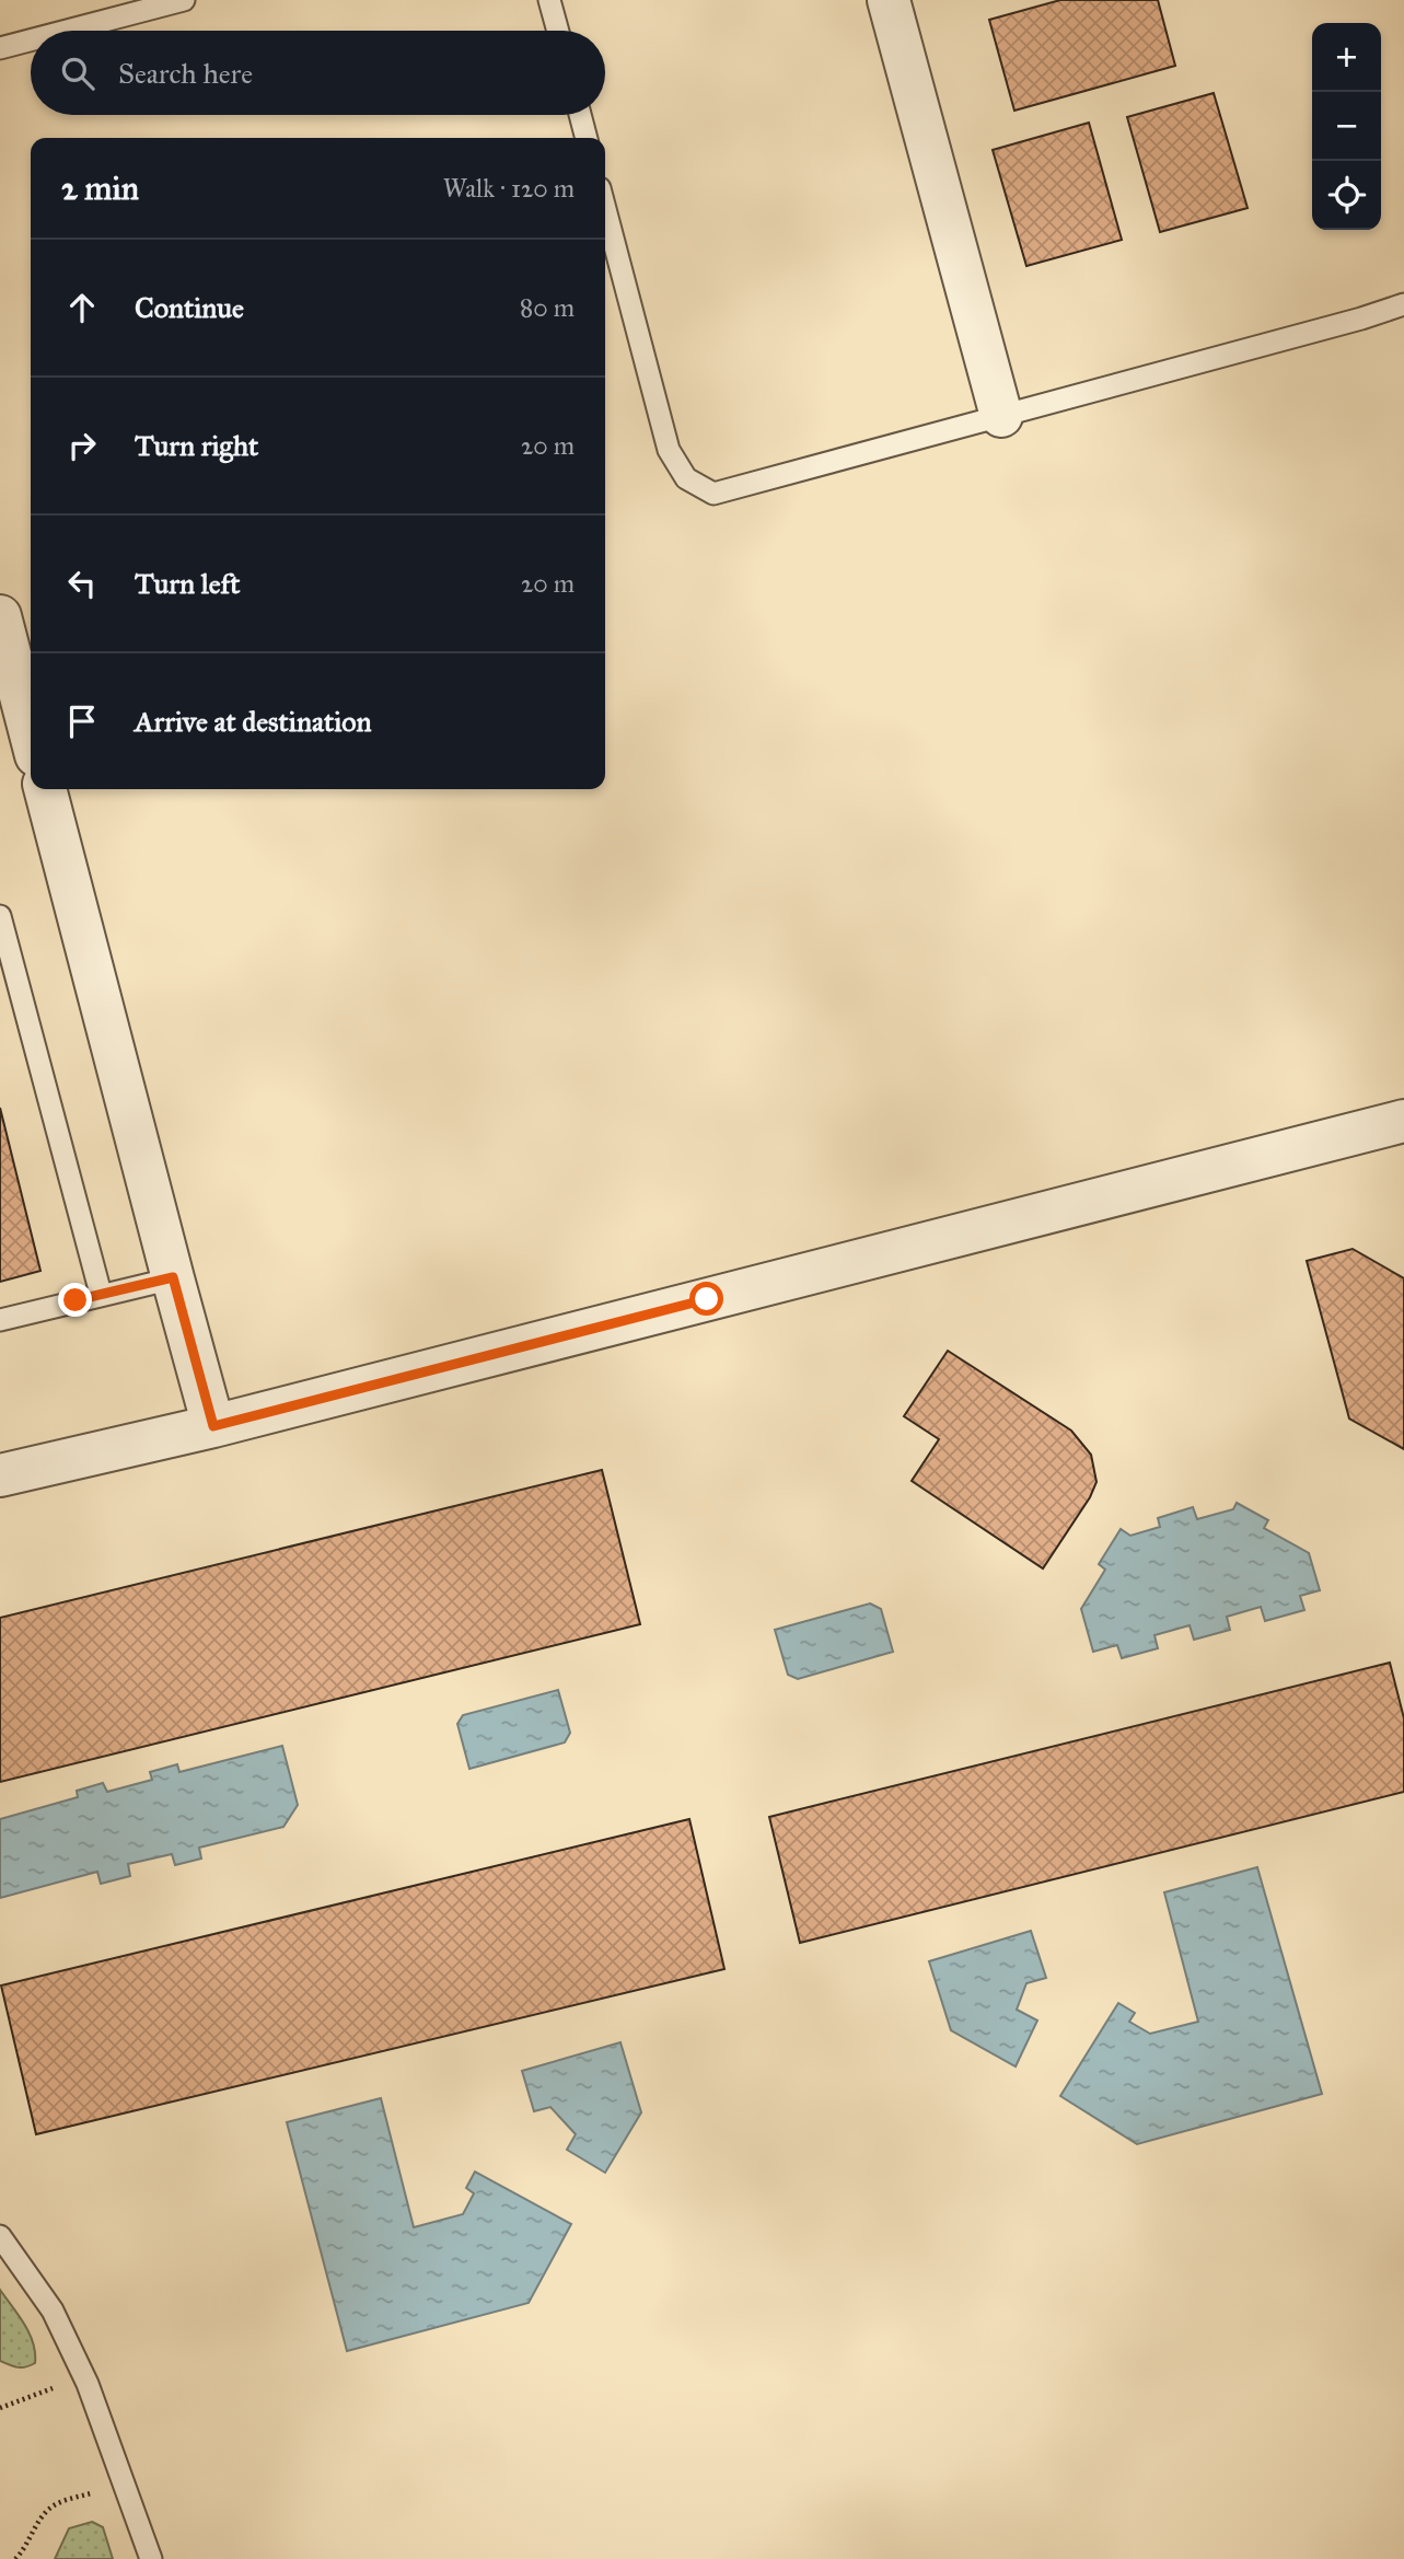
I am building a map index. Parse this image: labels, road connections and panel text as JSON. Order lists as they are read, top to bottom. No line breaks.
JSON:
{"page":{"map_buttons":["+","−"],"search":"Search here","heading":["2 min","Walk · 120 m"],"list":[["Continue","80 m"],["Turn right","20 m"],["Turn left","20 m"],"Arrive at destination"]}}
